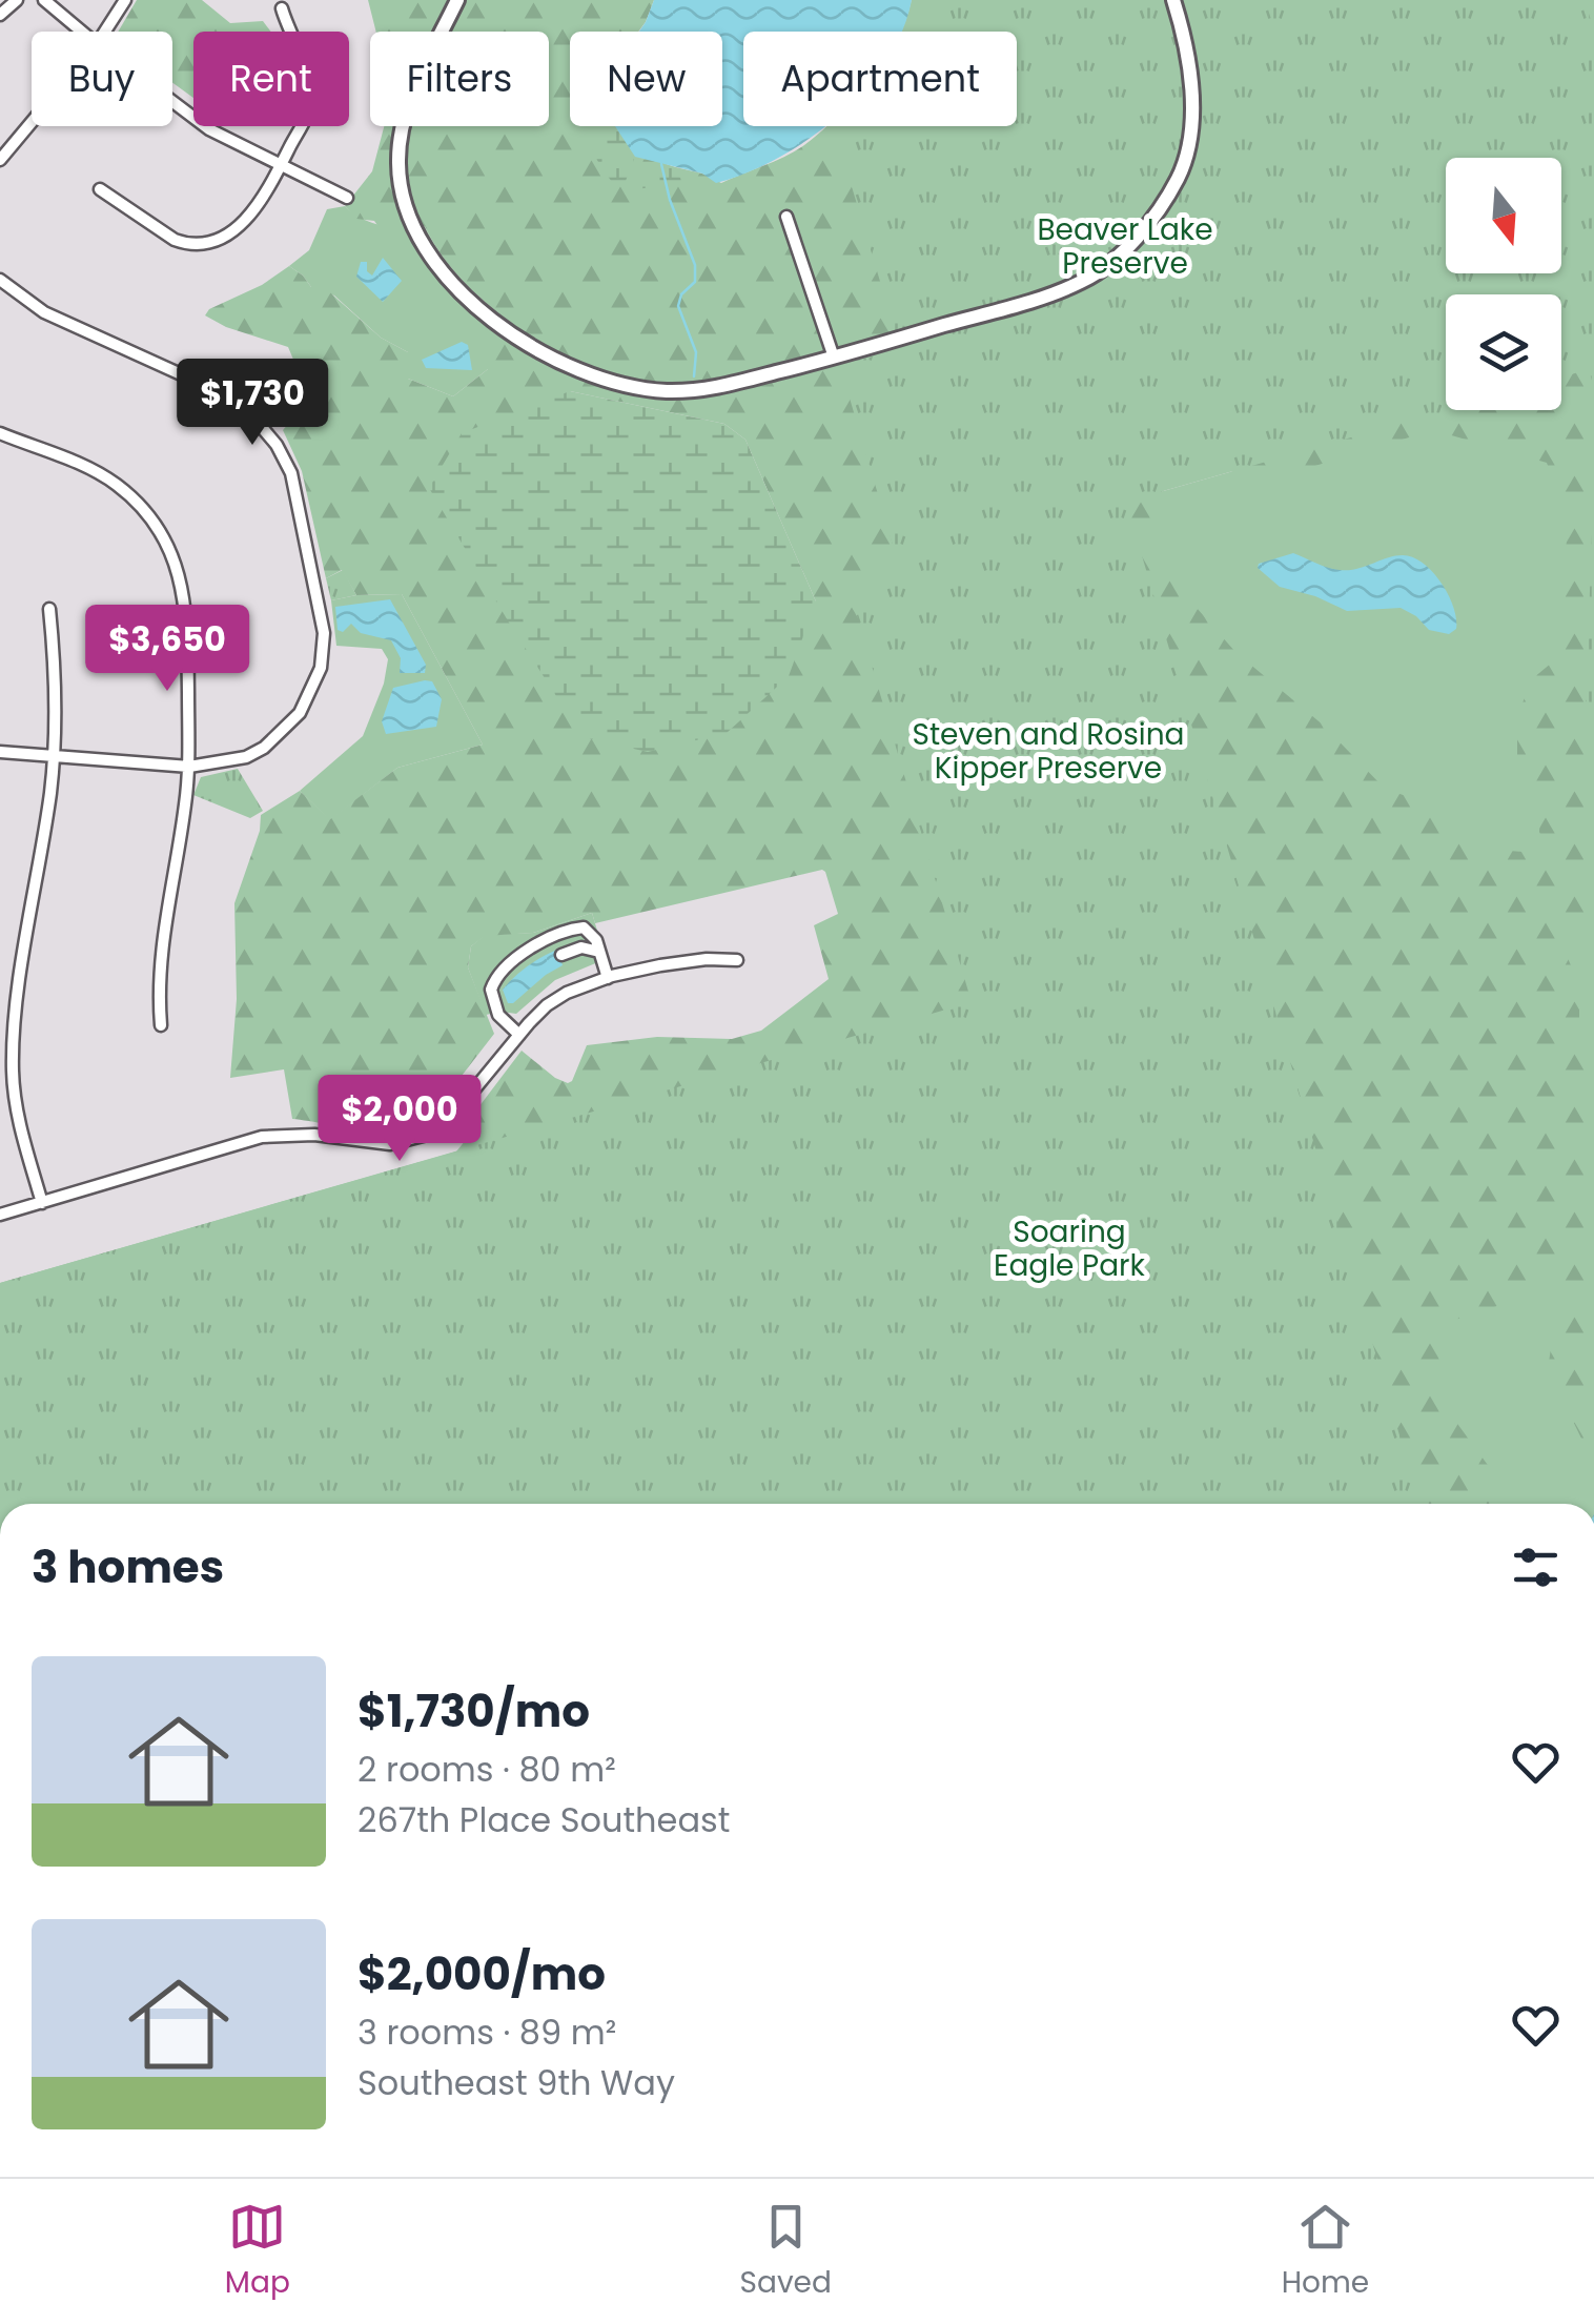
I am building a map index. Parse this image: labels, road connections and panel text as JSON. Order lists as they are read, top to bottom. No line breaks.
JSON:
{"parks":["Beaver Lake Preserve","Steven and Rosina Kipper Preserve","Soaring Eagle Park"],"north":"bottom","page":{"chip":["Buy","Rent","Filters","New","Apartment"],"price":["$1,730","$3,650","$2,000"],"heading":"3 homes","list":[{"name":"$1,730/mo","note":"2 rooms · 80 m² · 267th Place Southeast"},{"name":"$2,000/mo","note":"3 rooms · 89 m² · Southeast 9th Way"}],"tabs":["Map","Saved","Home"]}}
